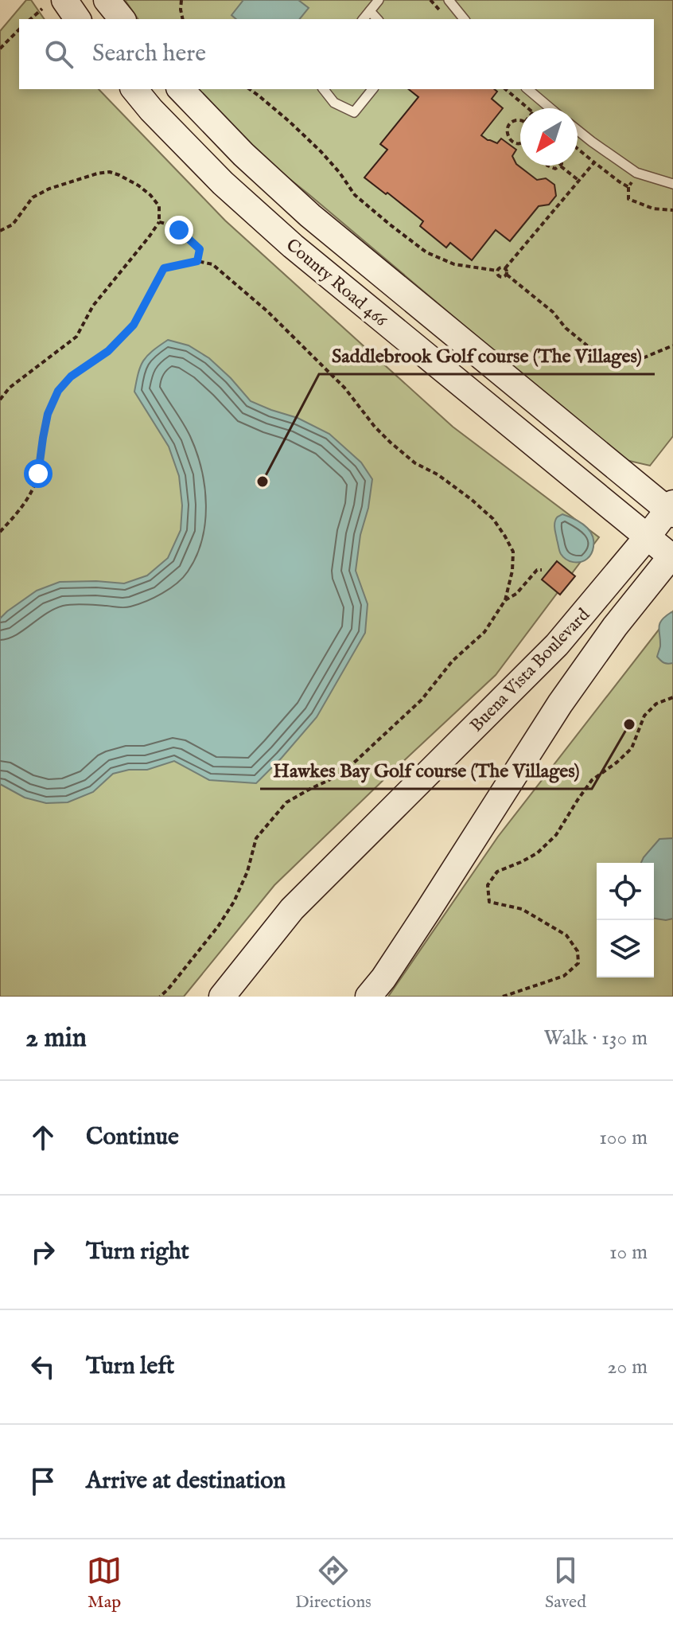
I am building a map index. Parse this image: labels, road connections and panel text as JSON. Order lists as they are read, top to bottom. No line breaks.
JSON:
{"streets":{"main road":["County Road 466","Buena Vista Boulevard"]},"crossings":[["County Road 466","Buena Vista Boulevard"]],"places":["Saddlebrook Golf course (The Villages)","Hawkes Bay Golf course (The Villages)"],"north":"bottom left","page":{"search":"Search here","heading":["2 min","Walk · 130 m"],"list":[["Continue","100 m"],["Turn right","10 m"],["Turn left","20 m"],"Arrive at destination"],"nav":["Map","Directions","Saved"]}}
